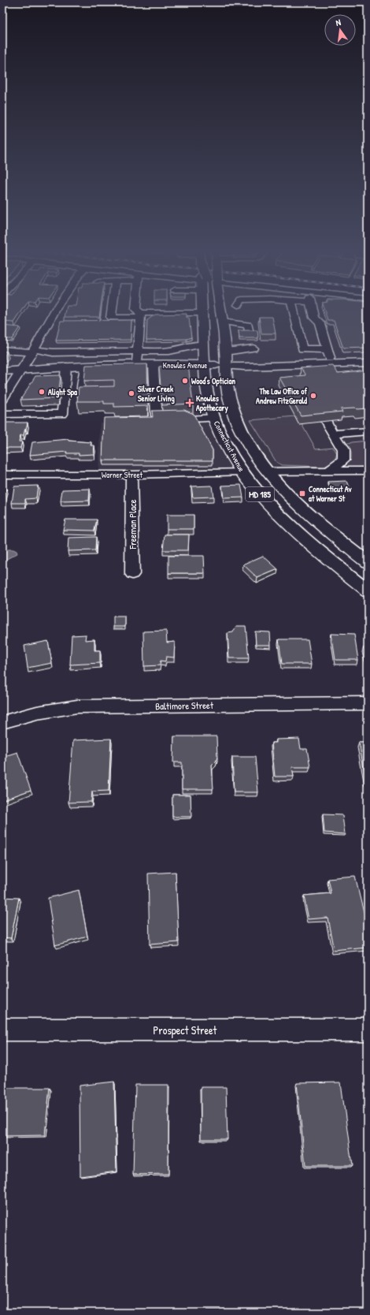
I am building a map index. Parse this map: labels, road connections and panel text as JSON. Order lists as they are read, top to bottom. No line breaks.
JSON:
{"streets":{"main road":["Knowles Avenue","Connecticut Avenue","MD 185"],"street":["Warner Street","Freeman Place","Baltimore Street","Prospect Street"]},"crossings":[["Knowles Avenue","Connecticut Avenue"],["Connecticut Avenue","Warner Street"],["Warner Street","Freeman Place"]],"places":{"other":["Wood's Optician","Alight Spa","Silver Creek Senior Living","The Law Office of Andrew FitzGerald"],"health":["Knowles Apothecary"],"transit":["Connecticut Av at Warner St"]},"north":"top"}
